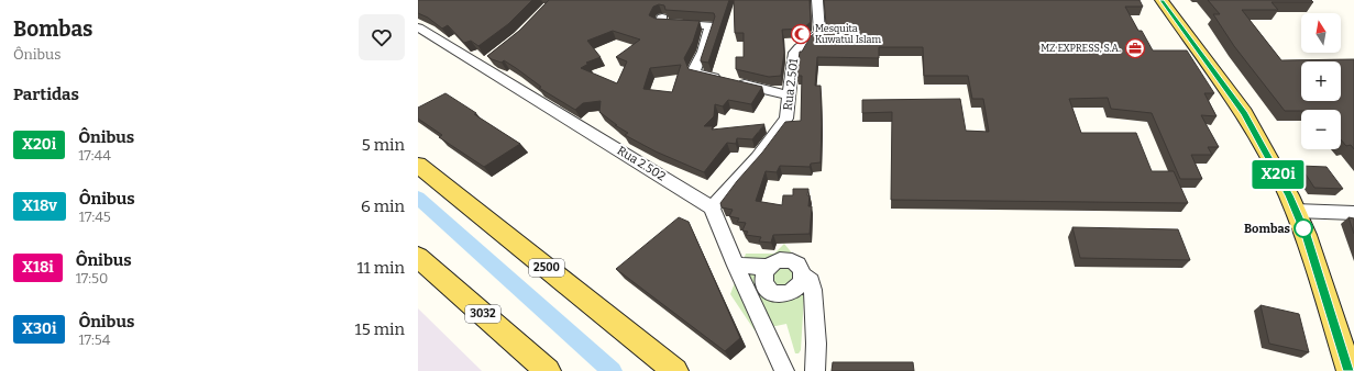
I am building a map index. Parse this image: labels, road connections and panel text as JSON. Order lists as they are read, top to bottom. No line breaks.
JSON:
{"streets":{"main road":["2500","3032"],"street":["Rua 2.501","Rua 2.502"]},"crossings":[["Rua 2.501","Rua 2.502"]],"places":{"mosque":["Mesquita Kuwatul Islam"],"office":["MZ EXPRESS, S.A."],"other":["Bombas"]},"lines":["bus line X20i"],"north":"top","page":{"heading":[["Bombas","Ônibus"],"Partidas"],"on_map":"X20i","map_buttons":["+","−"],"list":[{"mark":"X20i","name":"Ônibus","note":"17:44","value":"5 min"},{"mark":"X18v","name":"Ônibus","note":"17:45","value":"6 min"},{"mark":"X18i","name":"Ônibus","note":"17:50","value":"11 min"},{"mark":"X30i","name":"Ônibus","note":"17:54","value":"15 min"}]}}
